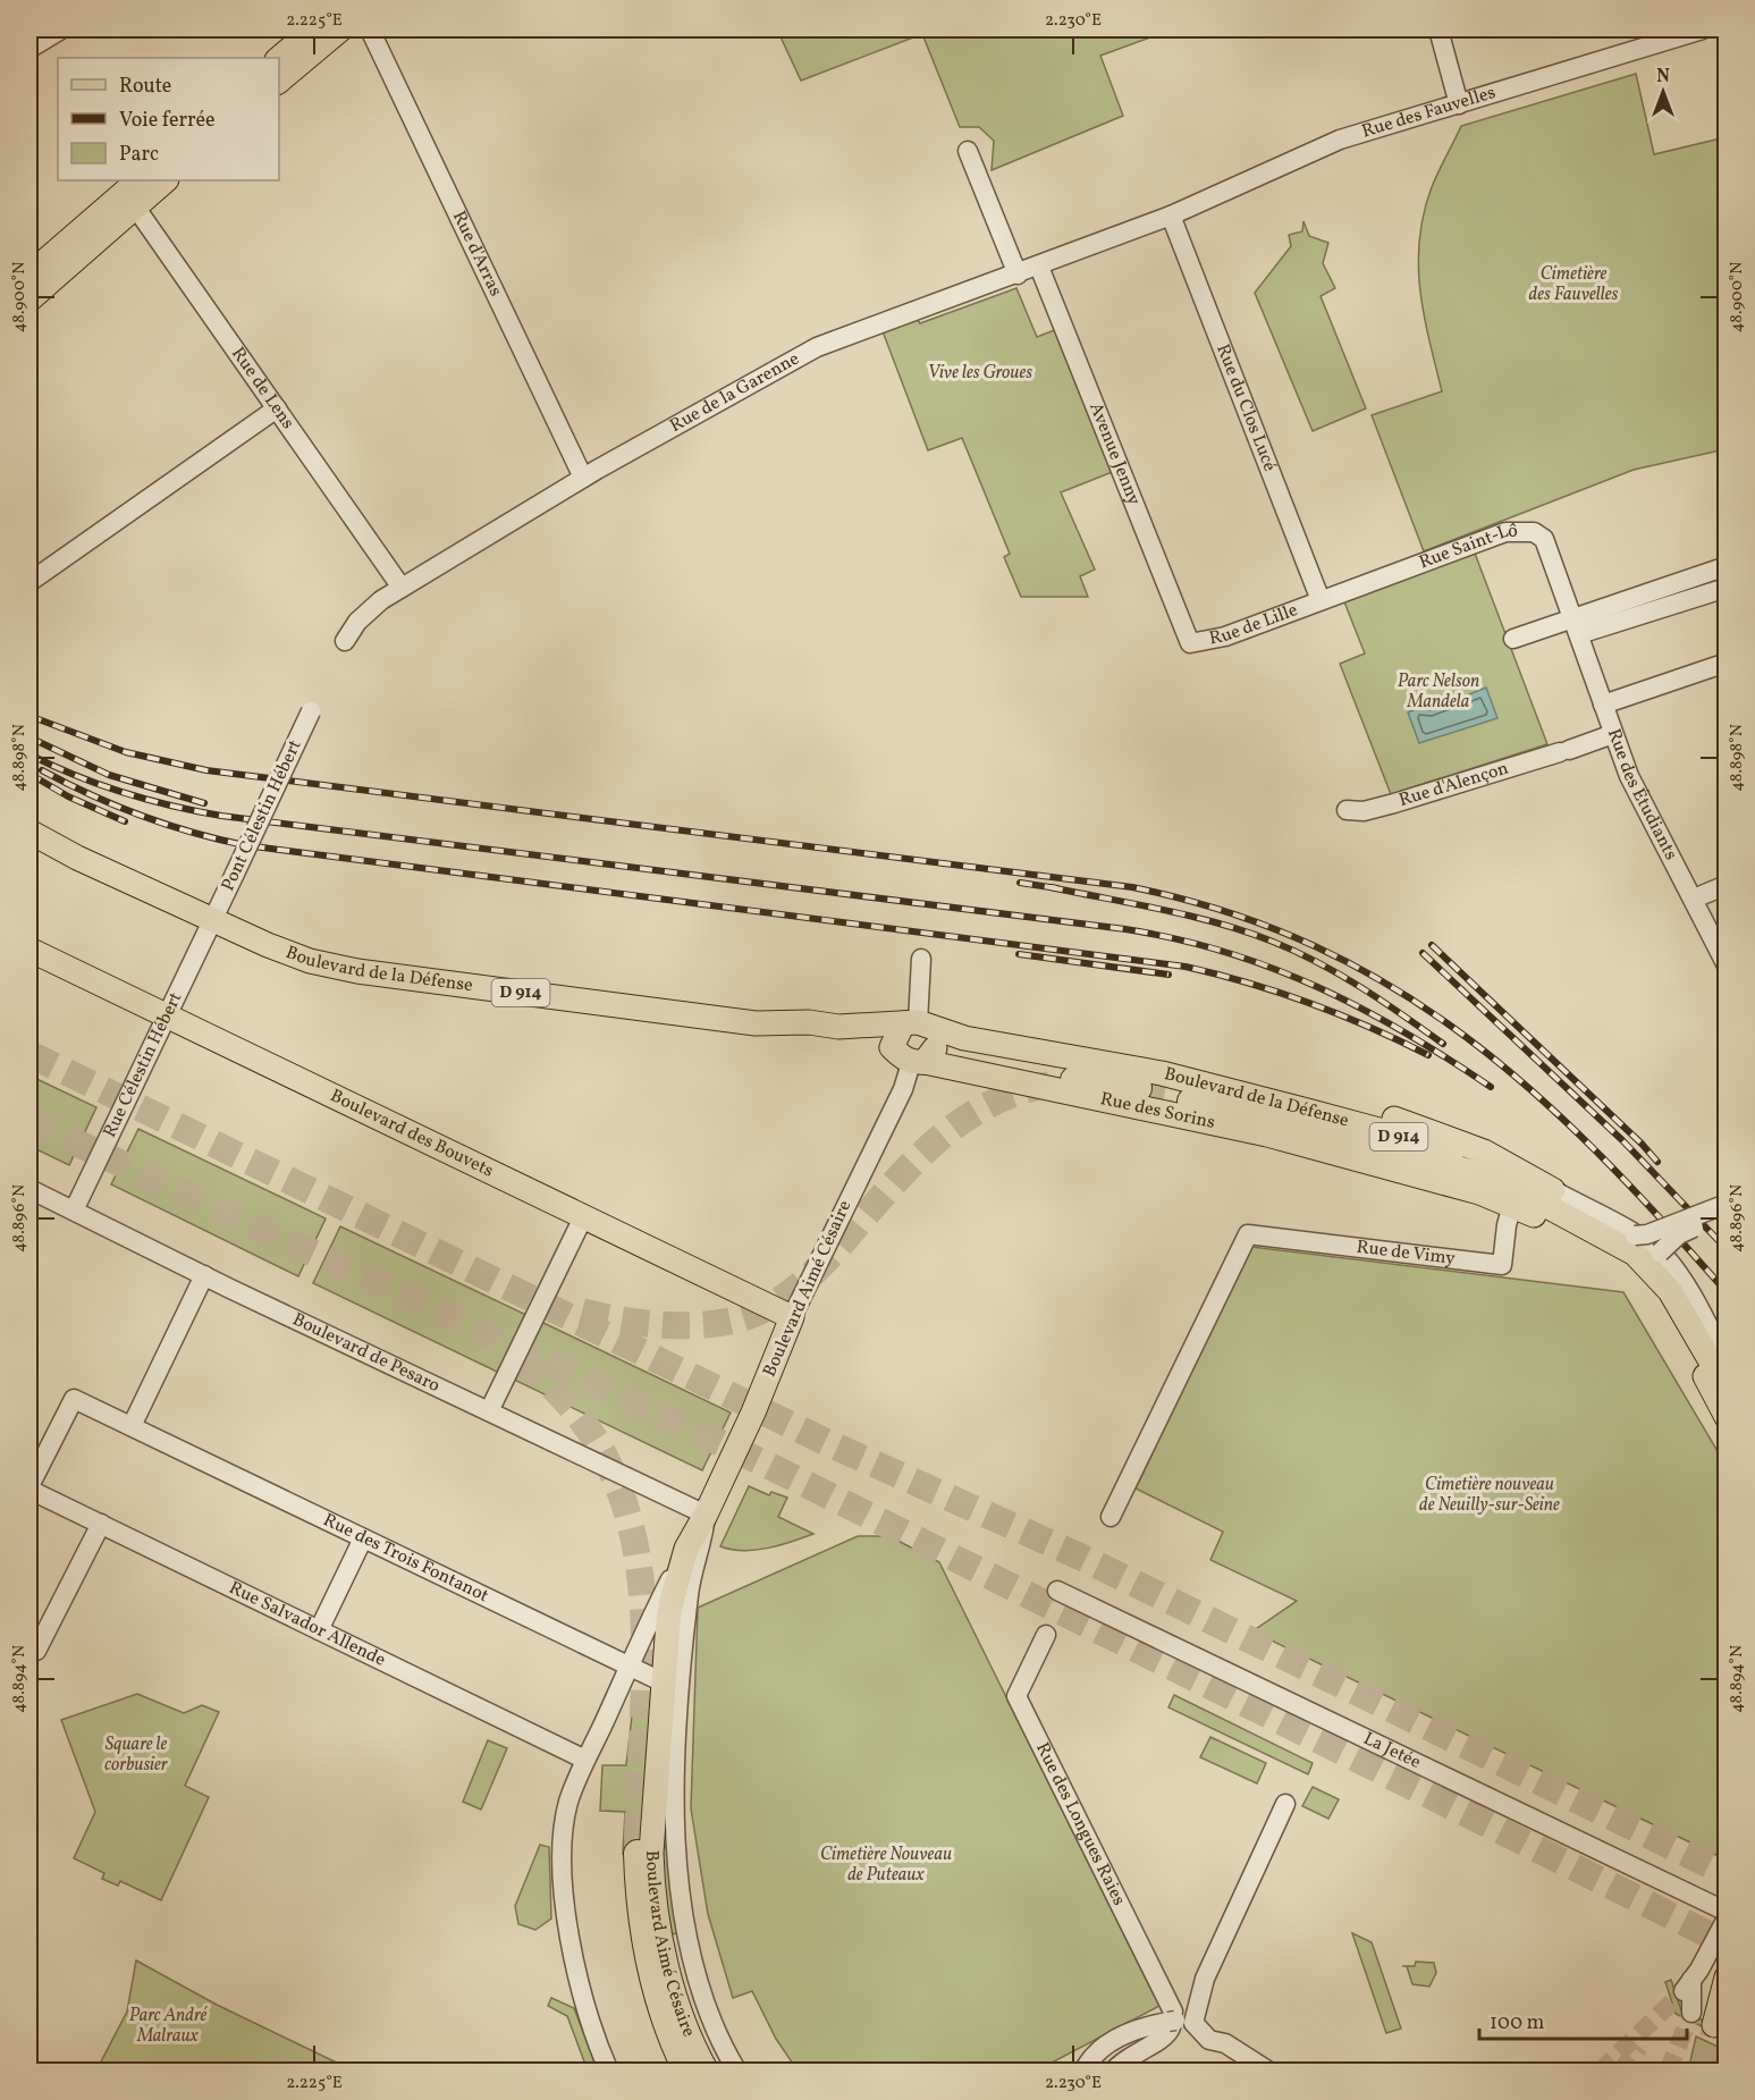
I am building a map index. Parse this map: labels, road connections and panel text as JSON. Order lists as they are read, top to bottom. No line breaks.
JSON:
{"streets":{"main road":["Boulevard de la Défense","D 914","Rue des Sorins","Boulevard des Bouvets","Boulevard Aimé Césaire"],"street":["Rue des Fauvelles","Rue d'Arras","Rue de Lens","Rue de la Garenne","Rue du Clos Lucé","Avenue Jenny","Rue Saint-Lô","Rue de Lille","Rue d'Alençon","Rue des Étudiants","Pont Célestin Hébert","Rue Célestin Hébert","Rue de Vimy","Boulevard de Pesaro","Rue des Trois Fontanot","Rue Salvador Allende","La Jetée","Rue des Longues Raies"]},"crossings":[["Rue des Fauvelles","Rue de la Garenne"],["Rue des Fauvelles","Rue du Clos Lucé"],["Rue d'Arras","Rue de la Garenne"],["Rue de Lens","Rue de la Garenne"],["Rue de la Garenne","Rue du Clos Lucé"],["Rue de la Garenne","Avenue Jenny"],["Rue du Clos Lucé","Rue Saint-Lô"],["Rue du Clos Lucé","Rue de Lille"],["Avenue Jenny","Rue de Lille"],["Rue Saint-Lô","Rue de Lille"],["Rue Saint-Lô","Rue des Étudiants"],["Rue d'Alençon","Rue des Étudiants"],["Pont Célestin Hébert","Boulevard de la Défense"],["Pont Célestin Hébert","Rue Célestin Hébert"],["Boulevard de la Défense","Rue Célestin Hébert"],["Boulevard de la Défense","Rue des Sorins"],["Boulevard de la Défense","Rue de Vimy"],["Boulevard de la Défense","Boulevard Aimé Césaire"],["Rue Célestin Hébert","Boulevard des Bouvets"],["Rue Célestin Hébert","Boulevard de Pesaro"],["Rue des Sorins","Rue de Vimy"],["Rue des Sorins","Boulevard Aimé Césaire"],["Boulevard des Bouvets","Boulevard Aimé Césaire"],["Boulevard Aimé Césaire","Boulevard de Pesaro"],["Boulevard Aimé Césaire","Rue des Trois Fontanot"],["Rue des Trois Fontanot","Rue Salvador Allende"]],"parks":["Cimetière des Fauvelles","Vive les Groues","Parc Nelson Mandela","Cimetière nouveau de Neuilly-sur-Seine","Square le corbusier","Cimetière Nouveau de Puteaux","Parc André Malraux"],"legend":["Route","Voie ferrée","Parc"],"scale_bar":"100 m","north":"top","coordinates":["2.225°E","2.230°E","48.900°N","48.898°N","48.896°N","48.894°N"]}
